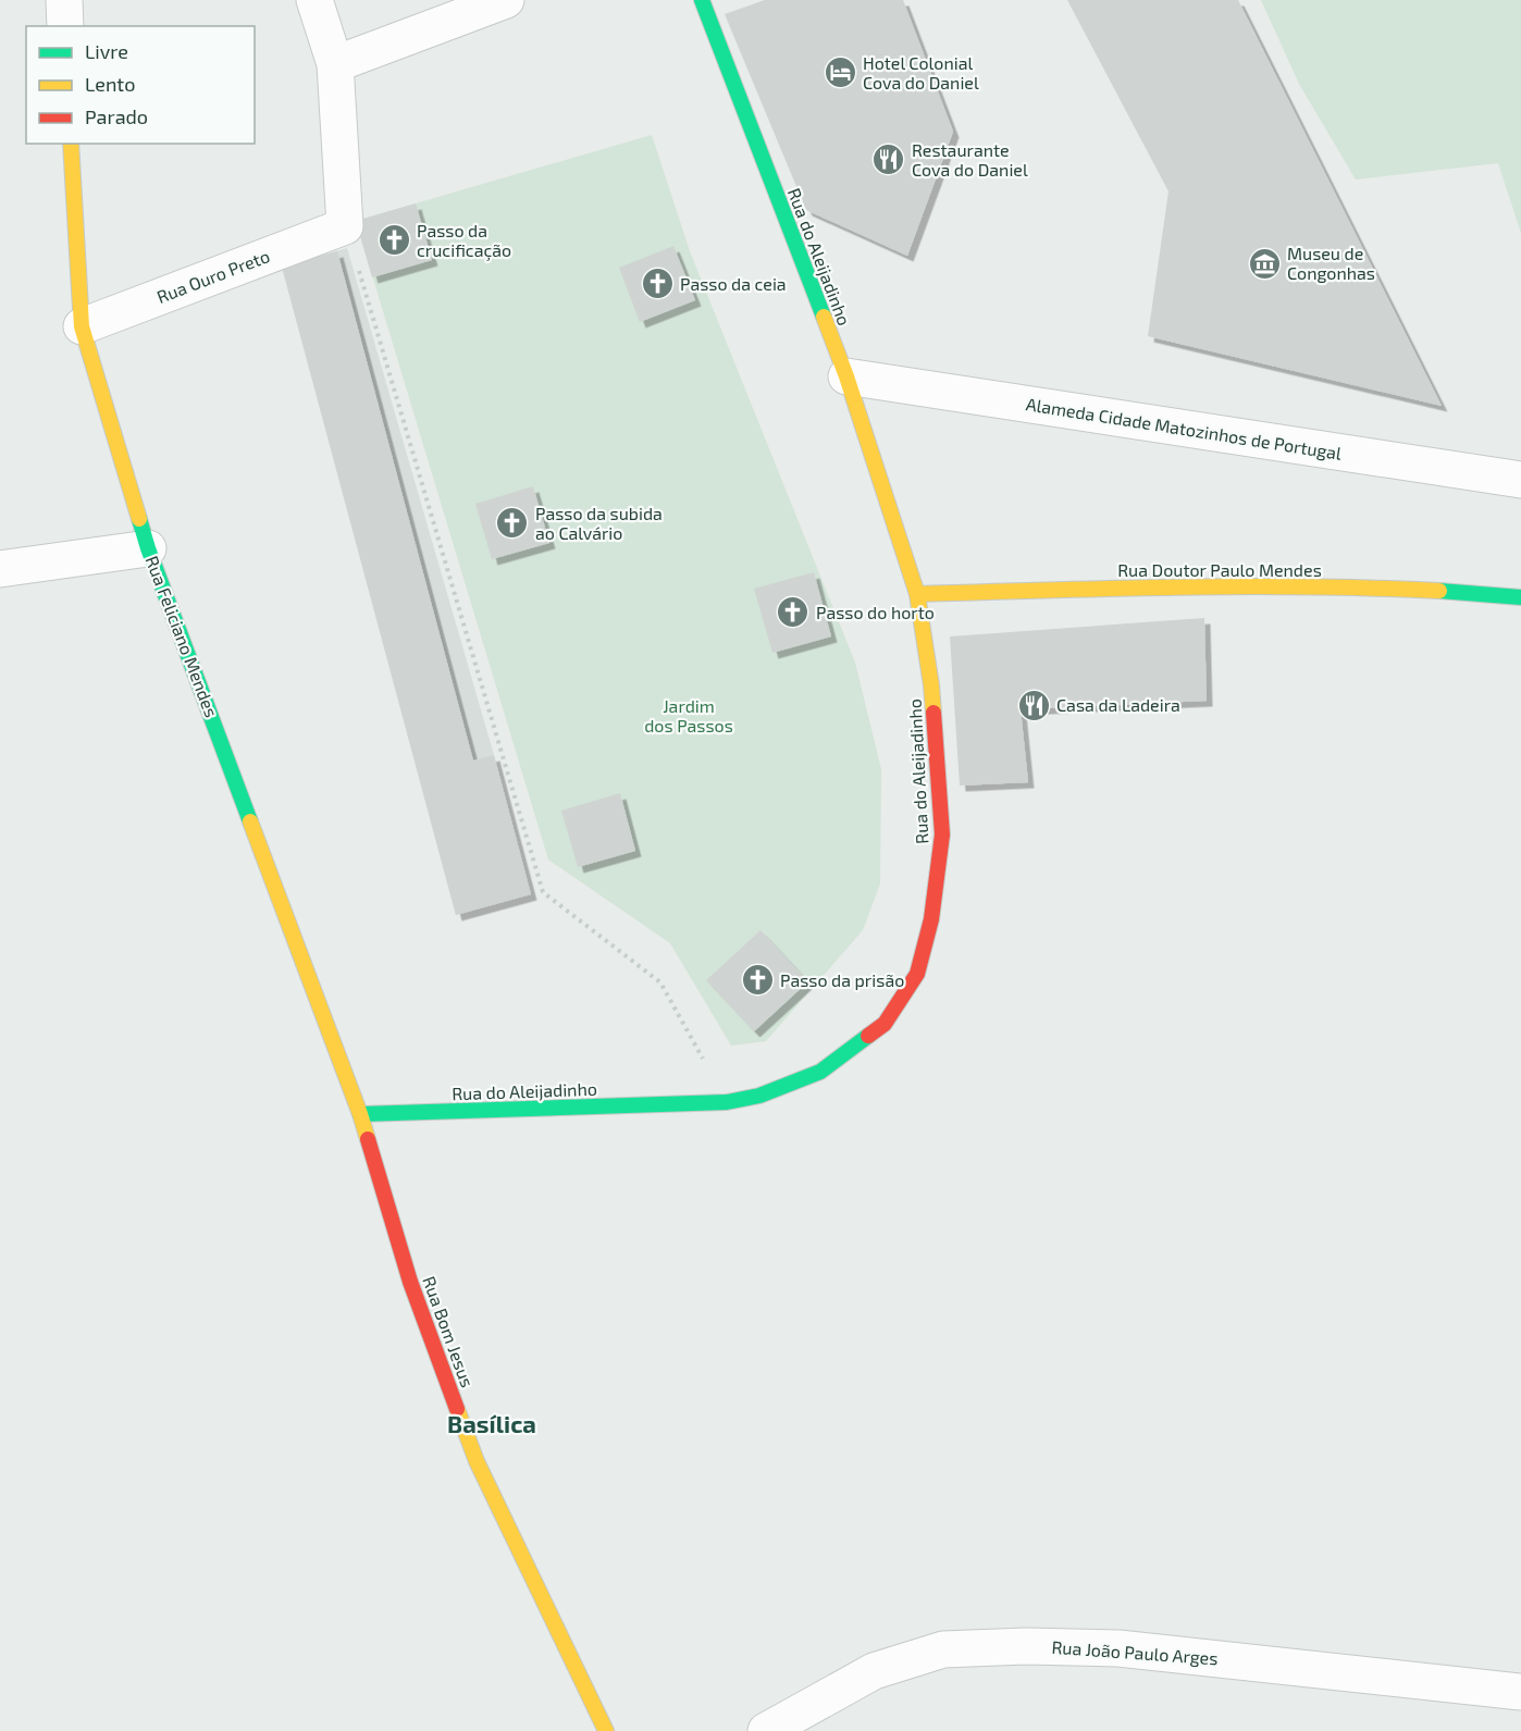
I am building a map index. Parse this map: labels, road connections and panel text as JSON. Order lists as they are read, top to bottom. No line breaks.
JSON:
{"streets":{"street":["Rua do Aleijadinho","Rua Ouro Preto","Alameda Cidade Matozinhos de Portugal","Rua Doutor Paulo Mendes","Rua Feliciano Mendes","Rua Bom Jesus","Rua João Paulo Arges"]},"crossings":[["Rua do Aleijadinho","Alameda Cidade Matozinhos de Portugal"],["Rua do Aleijadinho","Rua Doutor Paulo Mendes"],["Rua do Aleijadinho","Rua Feliciano Mendes"],["Rua do Aleijadinho","Rua Bom Jesus"],["Rua Ouro Preto","Rua Feliciano Mendes"],["Rua Feliciano Mendes","Rua Bom Jesus"]],"districts":["Basílica"],"parks":["Jardim dos Passos"],"places":{"hotel":["Hotel Colonial Cova do Daniel"],"restaurant":["Restaurante Cova do Daniel","Casa da Ladeira"],"church":["Passo da crucificação","Passo da ceia","Passo da subida ao Calvário","Passo do horto","Passo da prisão"],"museum":["Museu de Congonhas"]},"legend":["Livre","Lento","Parado"]}
